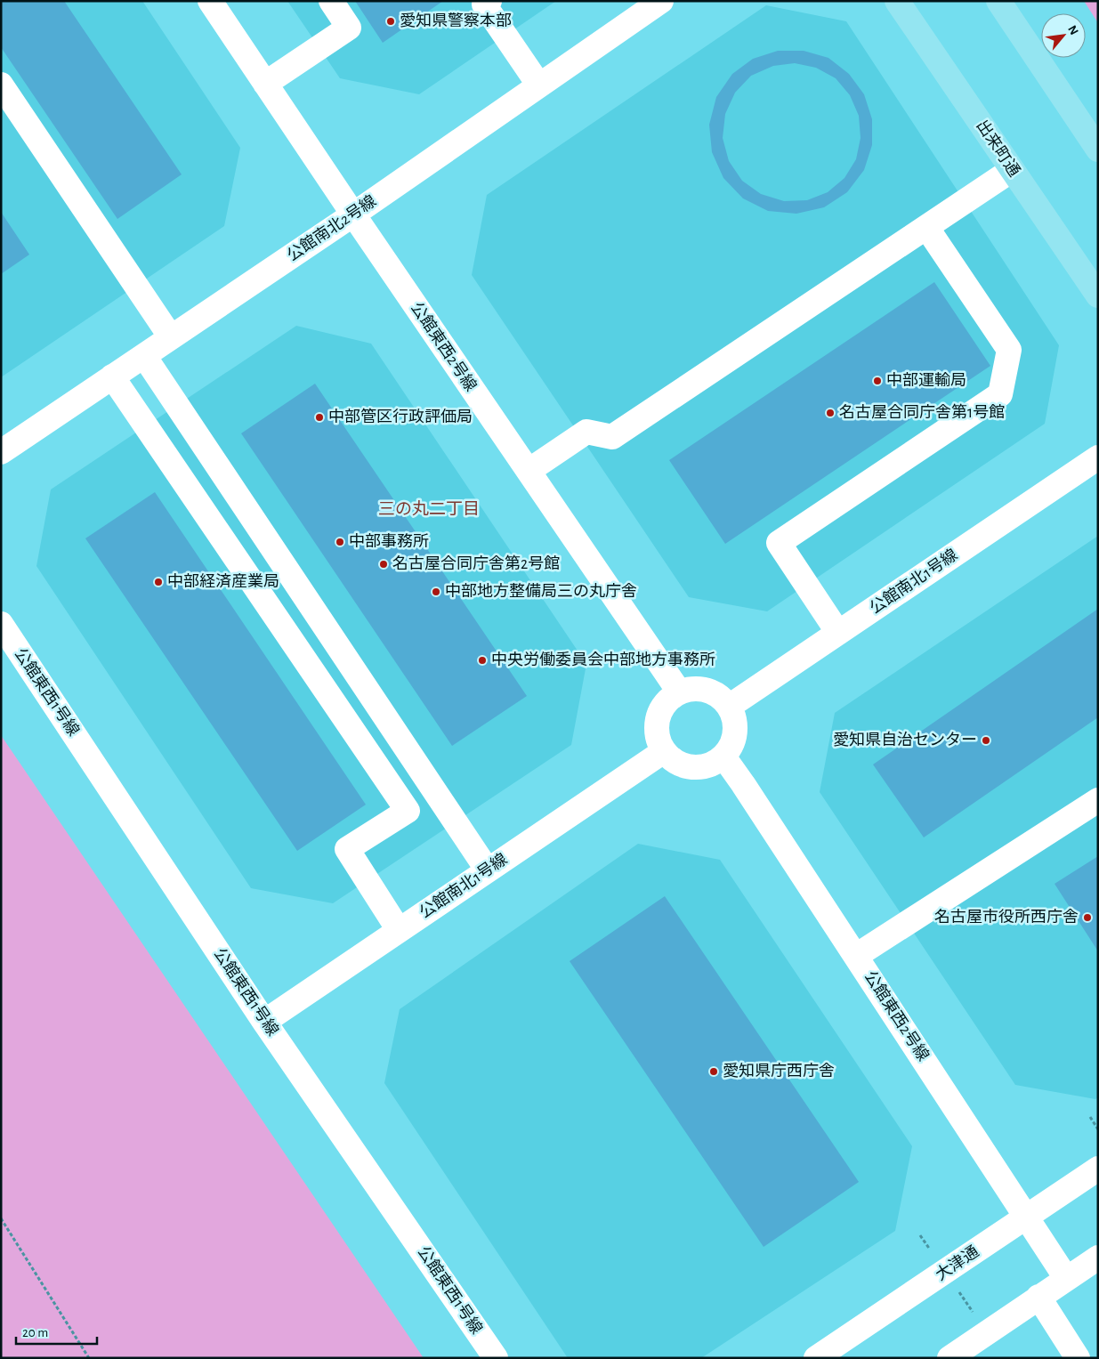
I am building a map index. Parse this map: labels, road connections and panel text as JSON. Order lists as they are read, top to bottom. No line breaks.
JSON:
{"streets":{"main road":["出来町通"],"street":["公館南北2号線","公館東西2号線","公館南北1号線","公館東西1号線","大津通"]},"crossings":[["公館南北2号線","公館東西2号線"],["公館東西2号線","公館南北1号線"],["公館東西2号線","大津通"],["公館南北1号線","公館東西1号線"]],"districts":["三の丸二丁目"],"places":["愛知県警察本部","中部運輸局","名古屋合同庁舎第1号館","中部管区行政評価局","中部事務所","名古屋合同庁舎第2号館","中部経済産業局","中部地方整備局三の丸庁舎","中央労働委員会中部地方事務所","愛知県自治センター","名古屋市役所西庁舎","愛知県庁西庁舎"],"scale_bar":"20 m","north":"top right"}
